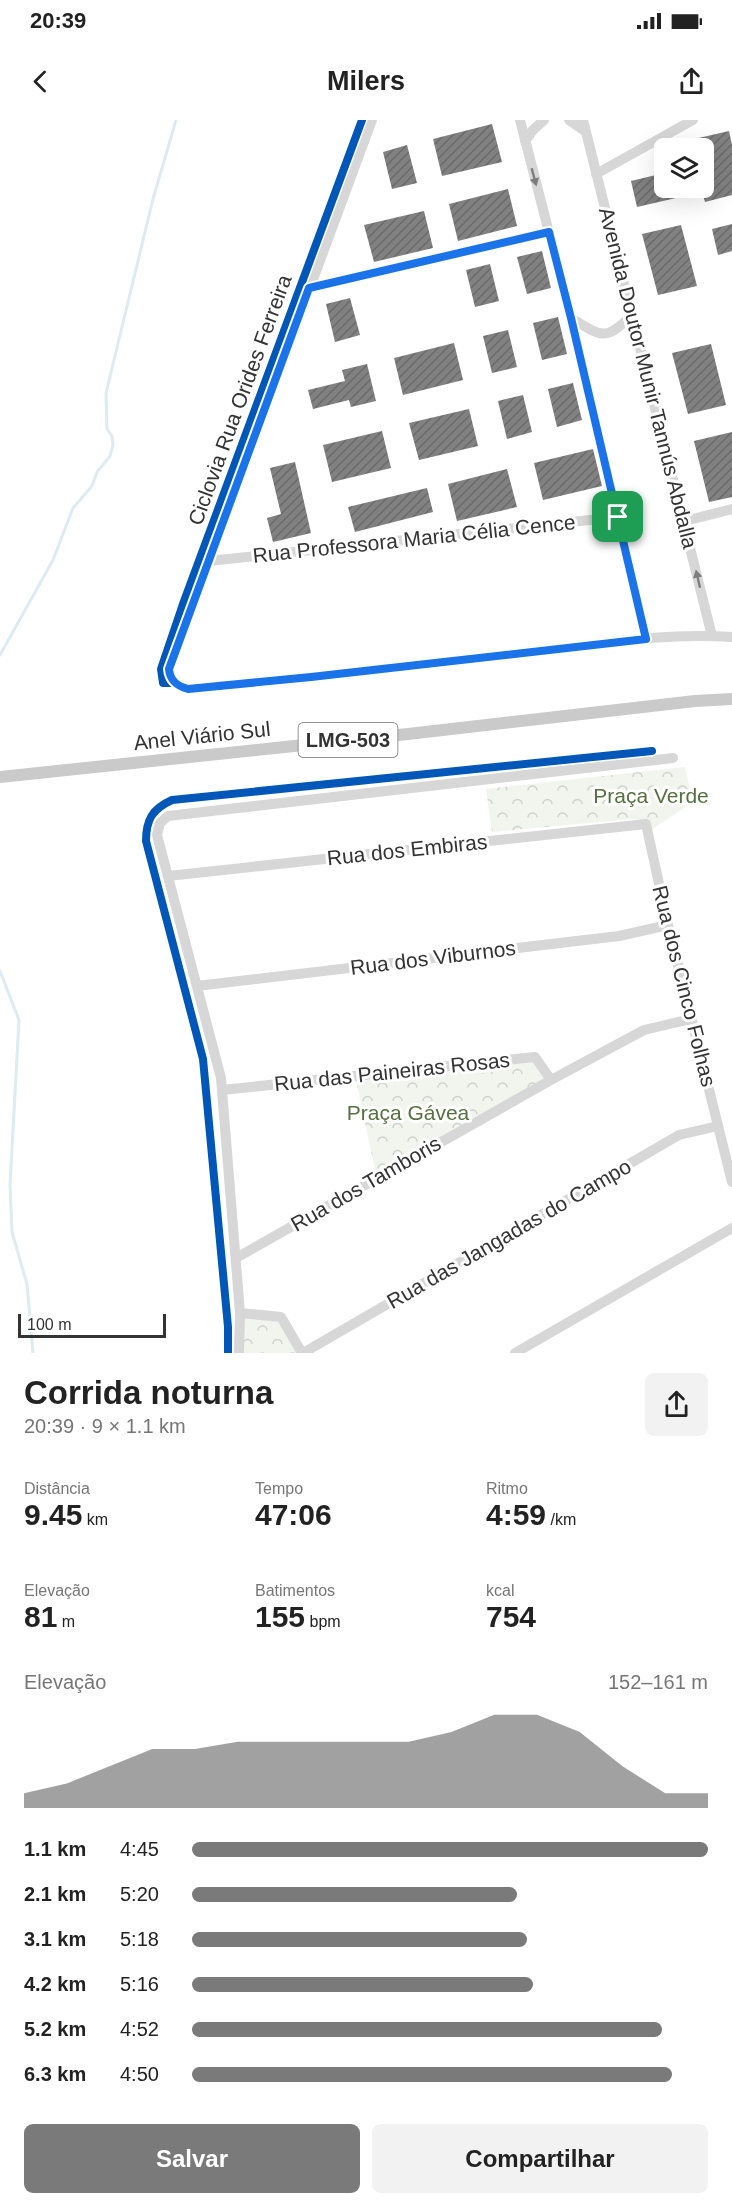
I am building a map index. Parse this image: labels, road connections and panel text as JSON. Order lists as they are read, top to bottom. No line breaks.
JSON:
{"streets":{"main road":["Anel Viário Sul","LMG-503"],"street":["Avenida Doutor Munir Tannús Abdalla","Rua Professora Maria Célia Cence","Rua dos Embiras","Rua dos Viburnos","Rua dos Cinco Folhas","Rua das Paineiras Rosas","Rua dos Tamboris","Rua das Jangadas do Campo"],"cycle path":["Ciclovia Rua Orides Ferreira"]},"crossings":[["Rua dos Embiras","Rua dos Cinco Folhas"],["Rua dos Viburnos","Rua dos Cinco Folhas"],["Rua dos Cinco Folhas","Rua dos Tamboris"],["Rua dos Cinco Folhas","Rua das Jangadas do Campo"],["Rua das Paineiras Rosas","Rua dos Tamboris"]],"parks":["Praça Verde","Praça Gávea"],"scale_bar":"100 m","page":{"status":"20:39","header":"Milers","scale":"100 m","heading":["Corrida noturna","20:39 · 9 × 1.1 km"],"stats":[["Distância","9.45 km"],["Tempo","47:06"],["Ritmo","4:59 /km"],["Elevação","81 m"],["Batimentos","155 bpm"],["kcal","754"]],"chart":["Elevação","152–161 m"],"list":[{"name":"1.1 km","note":"4:45"},{"name":"2.1 km","note":"5:20"},{"name":"3.1 km","note":"5:18"},{"name":"4.2 km","note":"5:16"},{"name":"5.2 km","note":"4:52"},{"name":"6.3 km","note":"4:50"}],"buttons":["Salvar","Compartilhar"]}}
